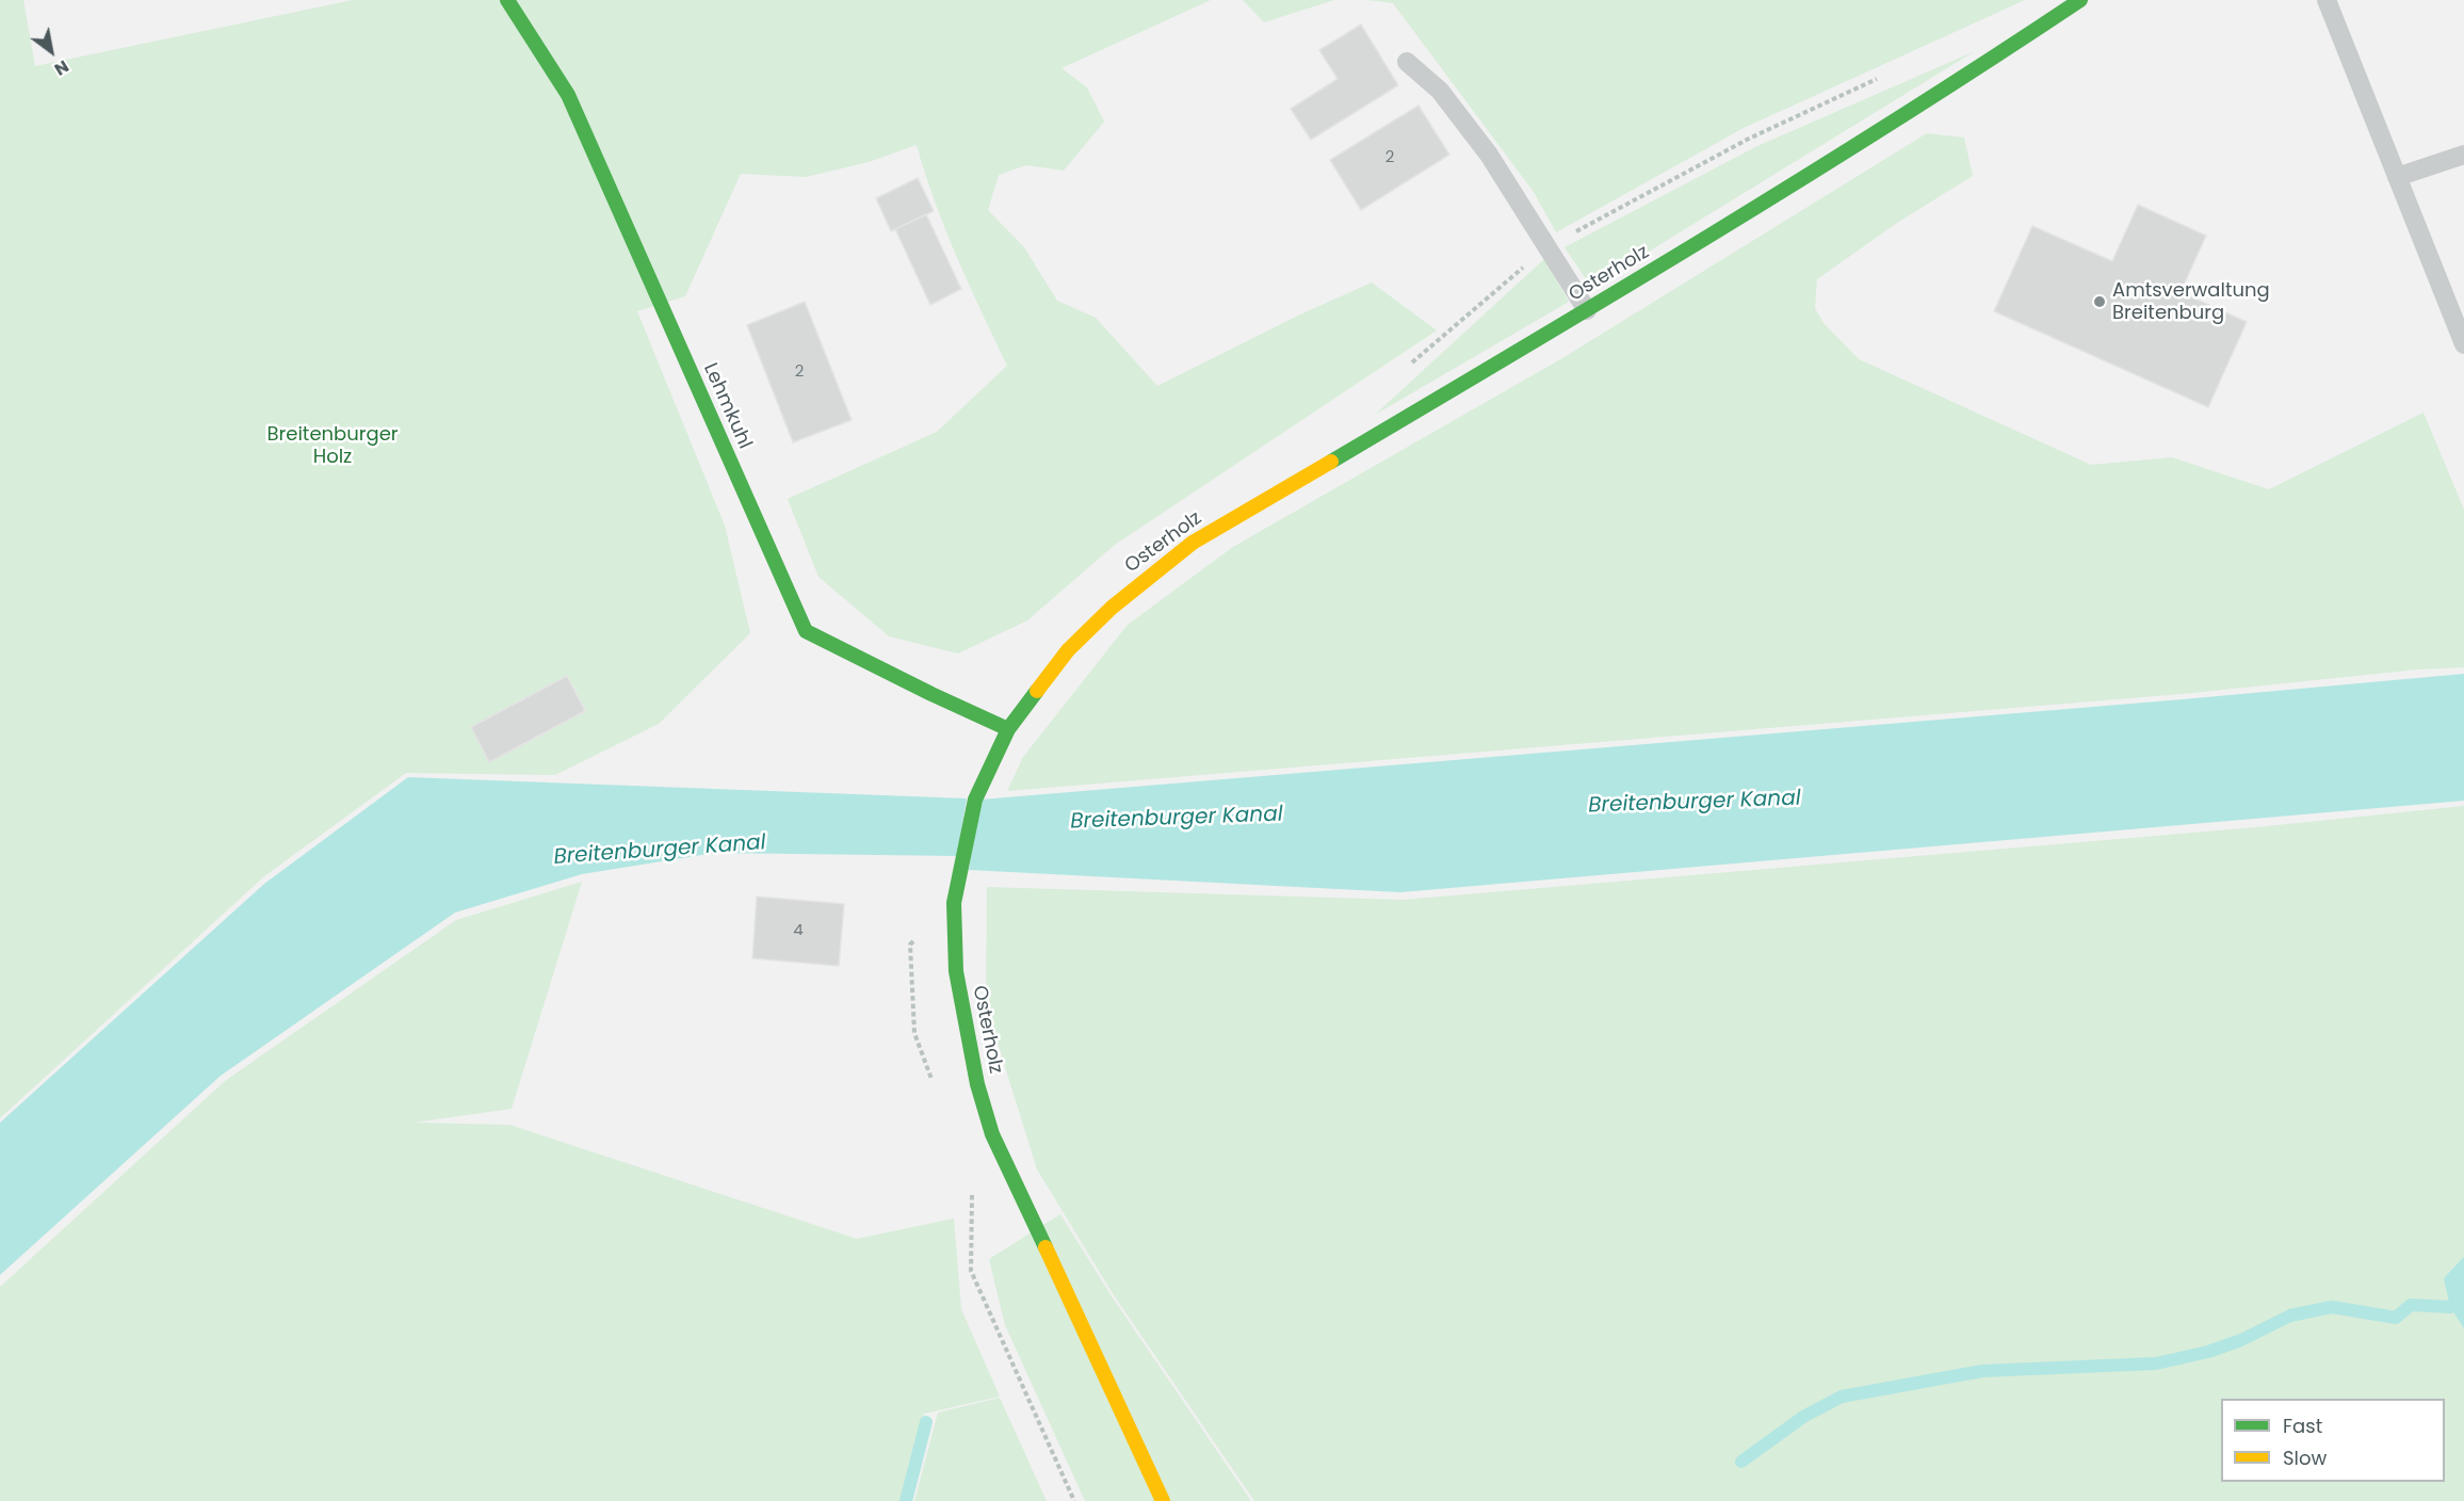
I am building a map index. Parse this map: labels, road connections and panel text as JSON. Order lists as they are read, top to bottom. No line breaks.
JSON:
{"streets":{"street":["Osterholz","Lehmkuhl"]},"crossings":[["Osterholz","Lehmkuhl"]],"water":["Breitenburger Kanal"],"parks":["Breitenburger Holz"],"places":["Amtsverwaltung Breitenburg"],"house_numbers":["2","2","4"],"legend":["Fast","Slow"],"north":"bottom right"}
